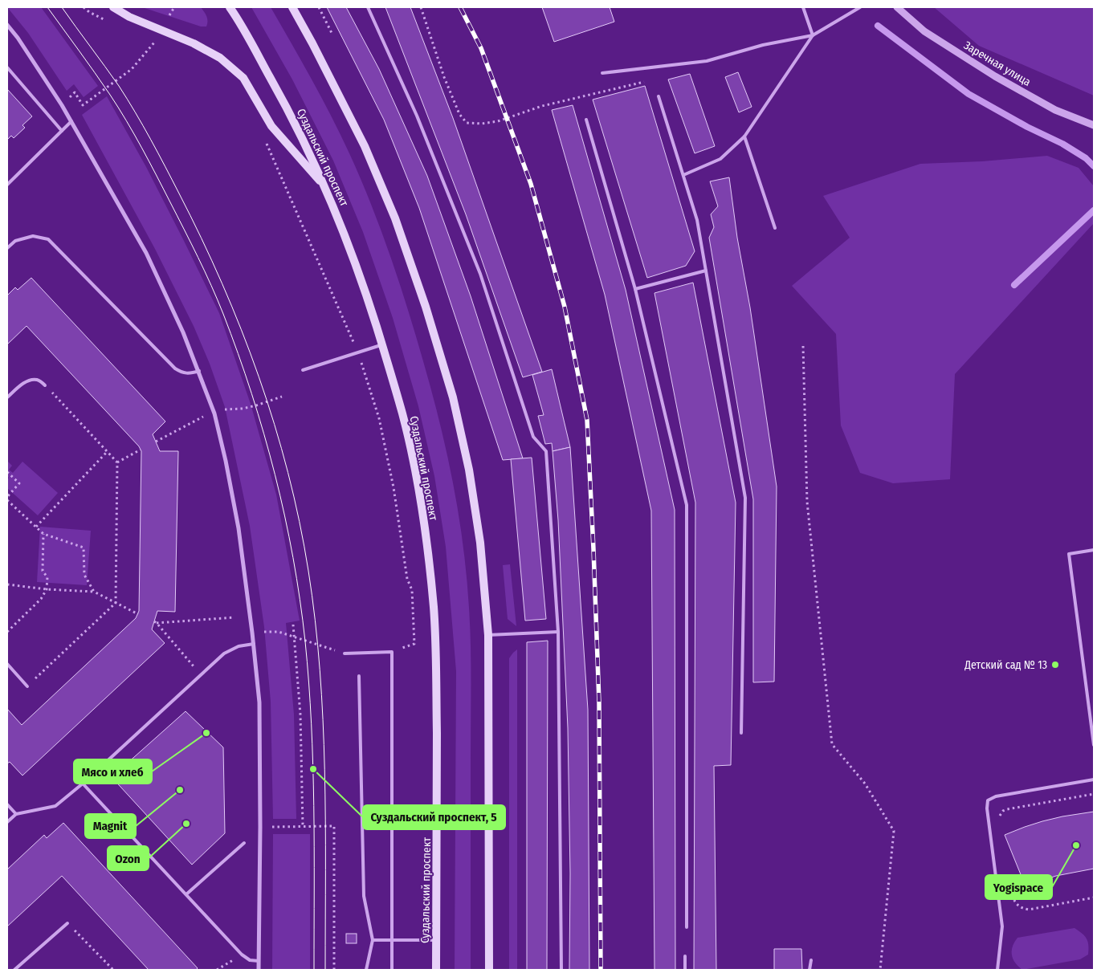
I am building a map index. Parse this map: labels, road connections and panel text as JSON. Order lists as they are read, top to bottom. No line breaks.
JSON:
{"streets":{"main road":["Суздальский проспект"],"street":["Заречная улица"]},"places":["Детский сад № 13","Мясо и хлеб","Суздальский проспект, 5","Magnit","Ozon","Yogispace"]}
